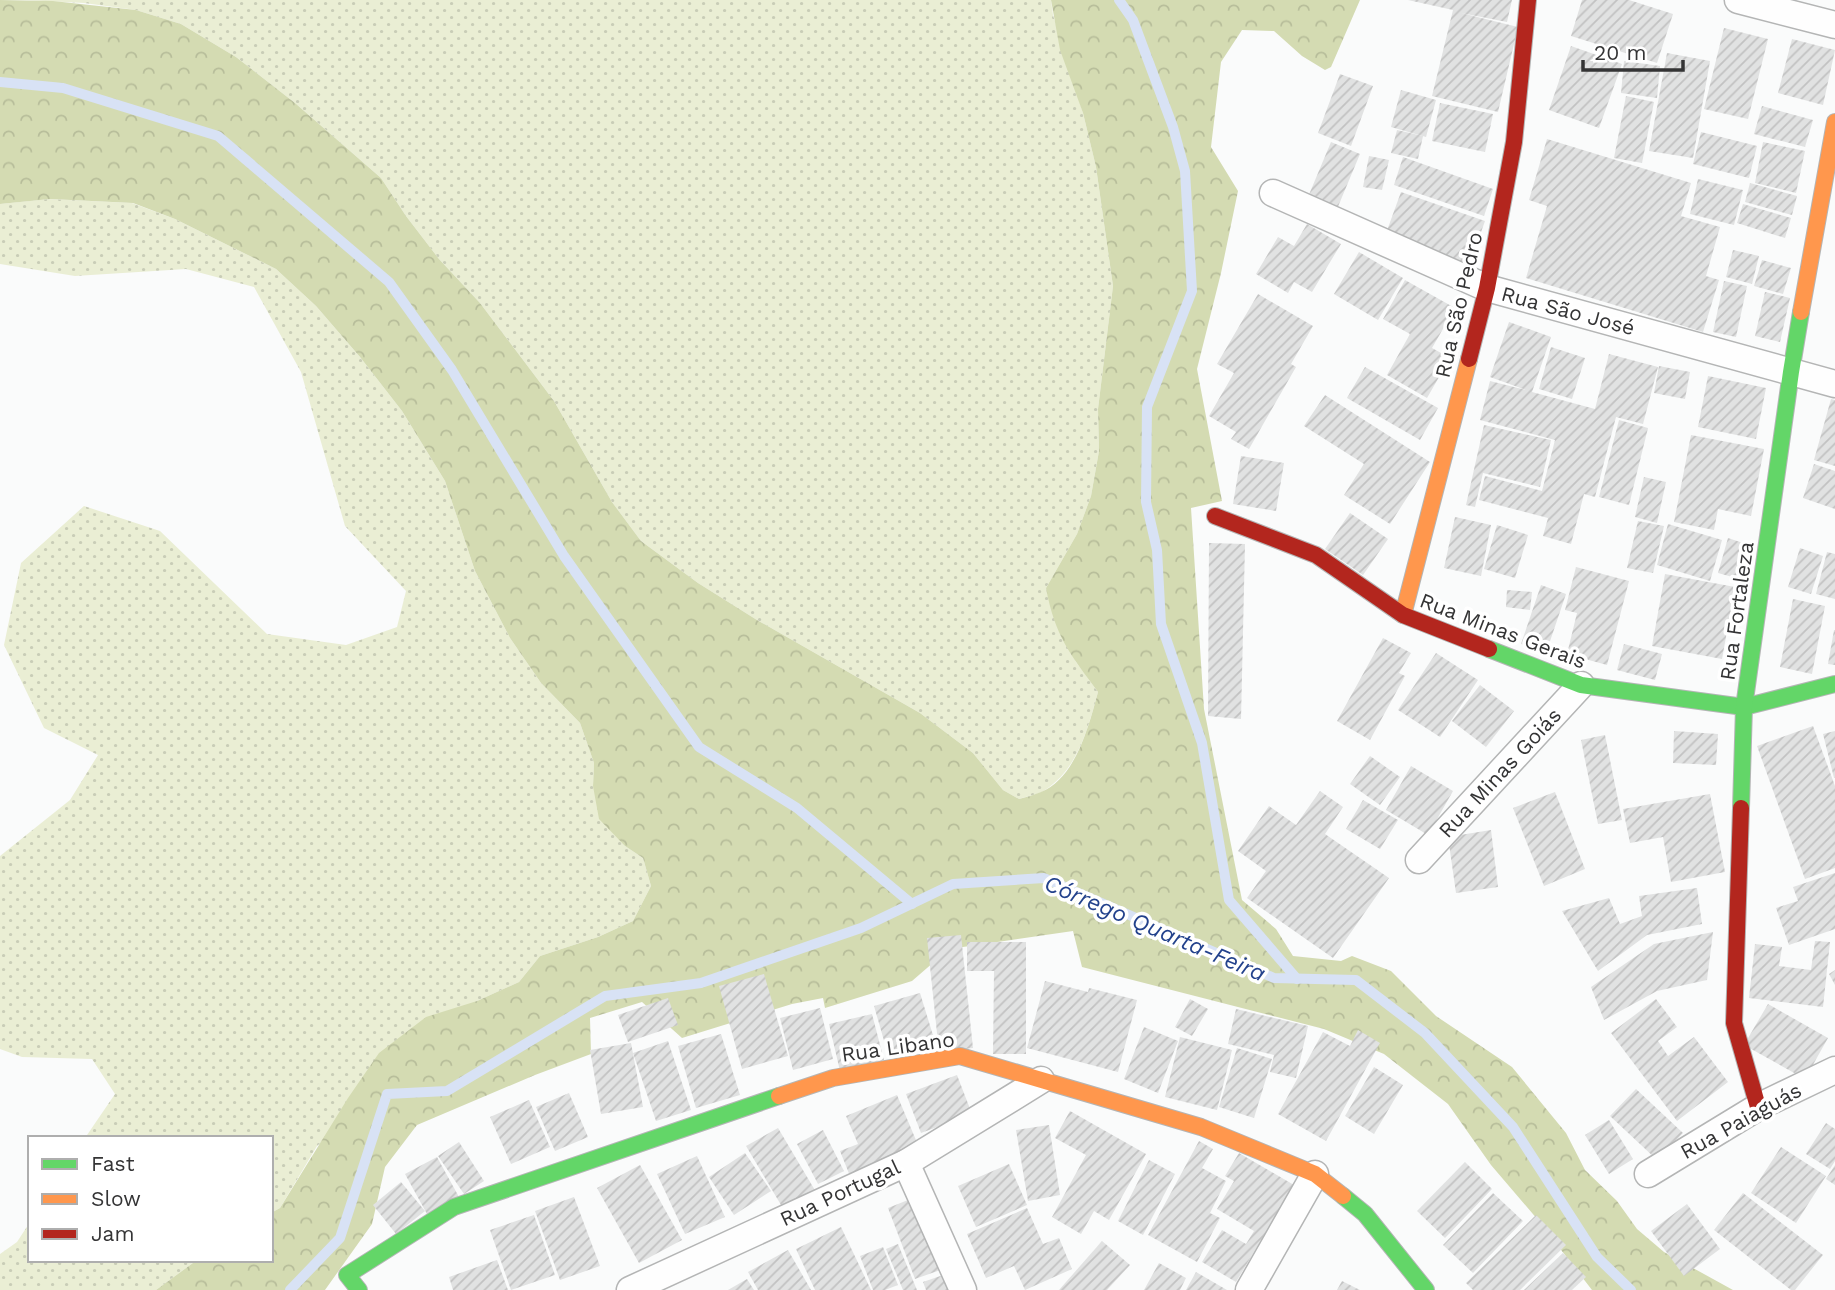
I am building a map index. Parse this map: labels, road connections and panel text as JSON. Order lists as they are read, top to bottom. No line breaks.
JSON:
{"streets":{"street":["Rua São Pedro","Rua São José","Rua Fortaleza","Rua Minas Gerais","Rua Minas Goiás","Rua Libano","Rua Paiaguás","Rua Portugal"]},"crossings":[["Rua São Pedro","Rua São José"],["Rua São Pedro","Rua Minas Gerais"],["Rua São José","Rua Fortaleza"],["Rua Fortaleza","Rua Minas Gerais"],["Rua Fortaleza","Rua Paiaguás"],["Rua Minas Gerais","Rua Minas Goiás"],["Rua Libano","Rua Portugal"]],"water":["Córrego Quarta-Feira"],"legend":["Fast","Slow","Jam"],"scale_bar":"20 m"}
